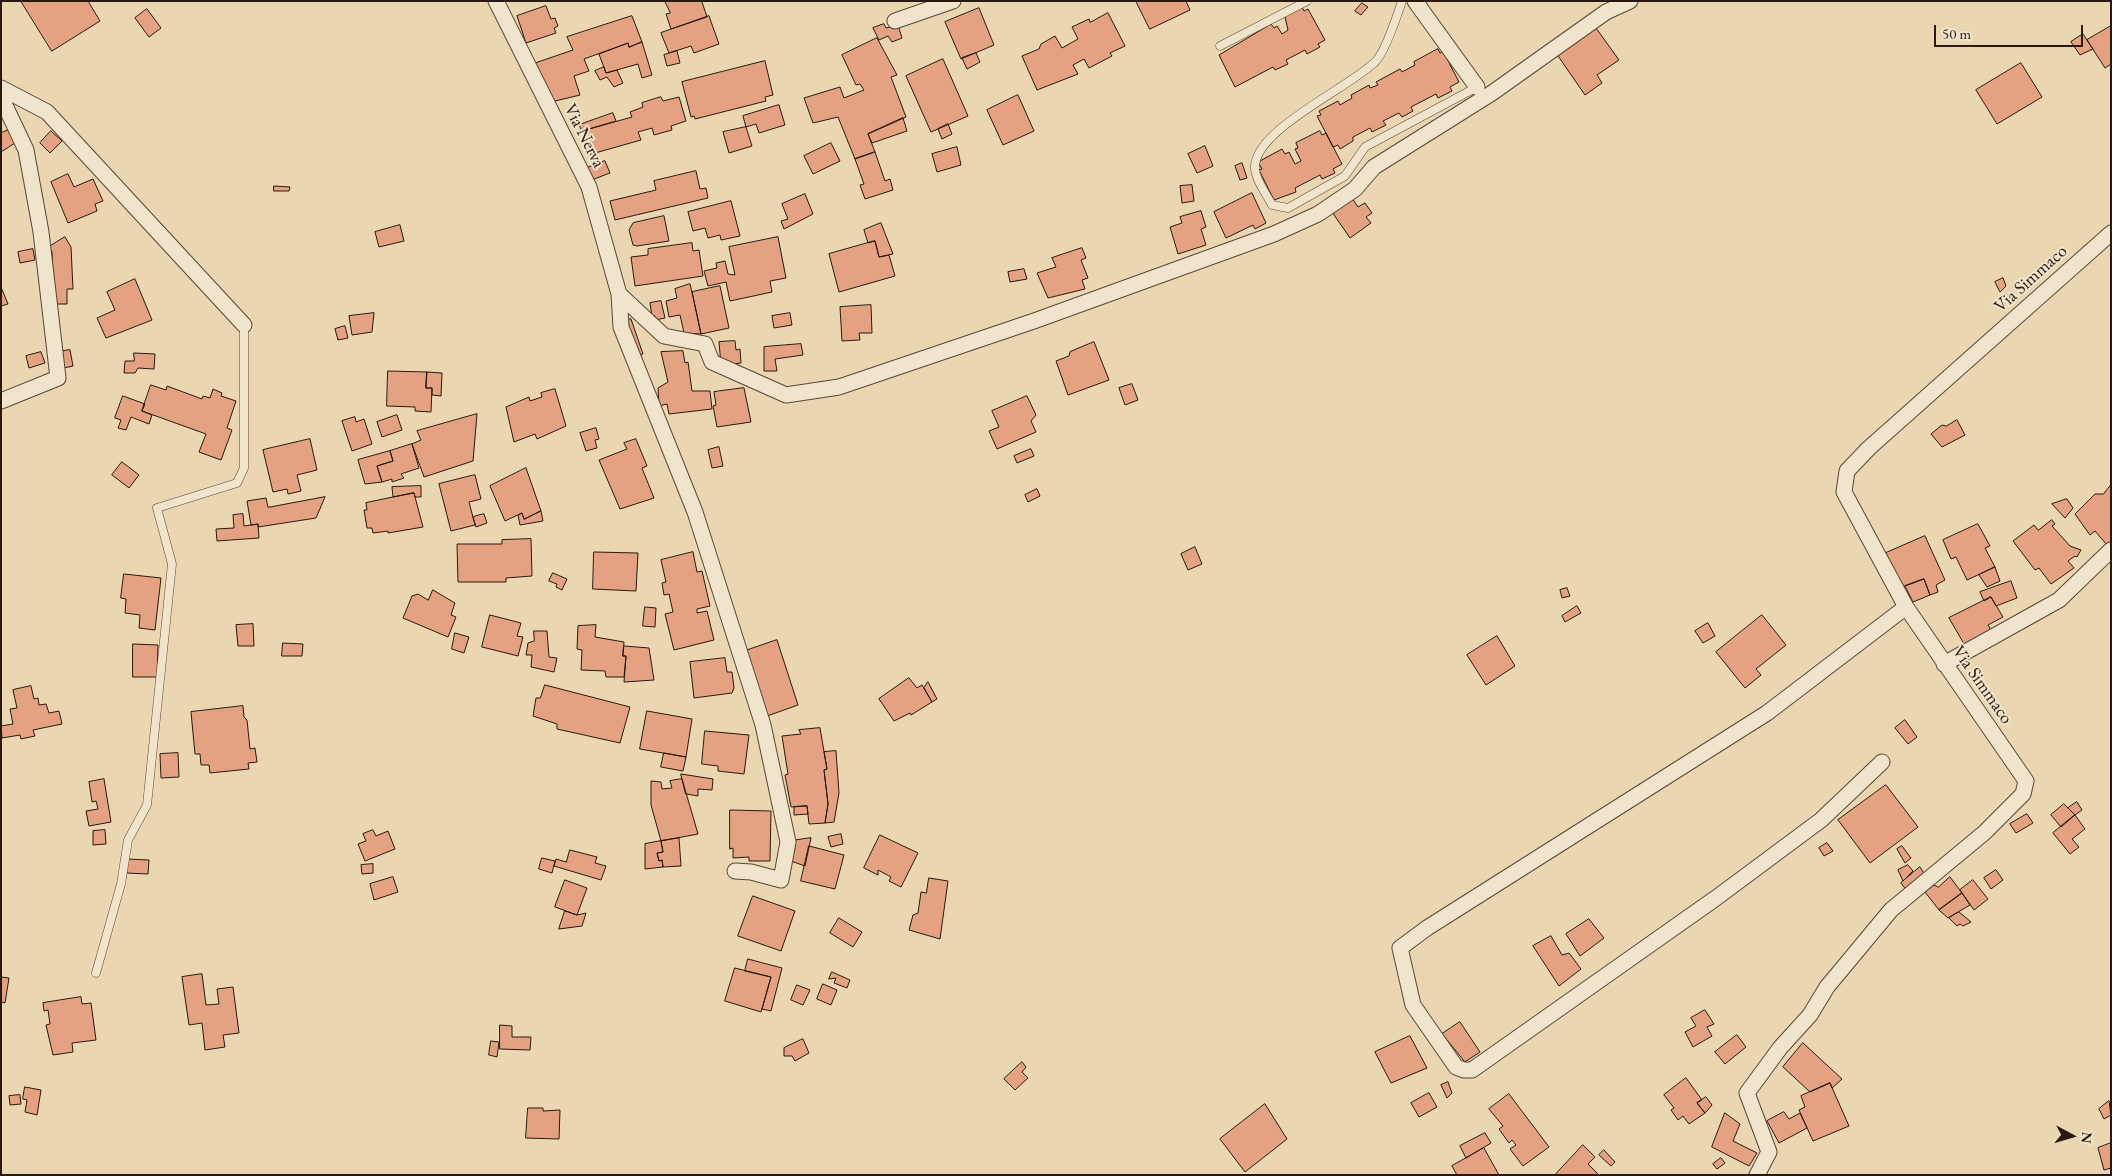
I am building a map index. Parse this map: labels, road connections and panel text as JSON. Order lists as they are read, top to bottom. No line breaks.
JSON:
{"streets":{"street":["Via Nerva","Via Simmaco"]},"scale_bar":"50 m","north":"right"}
